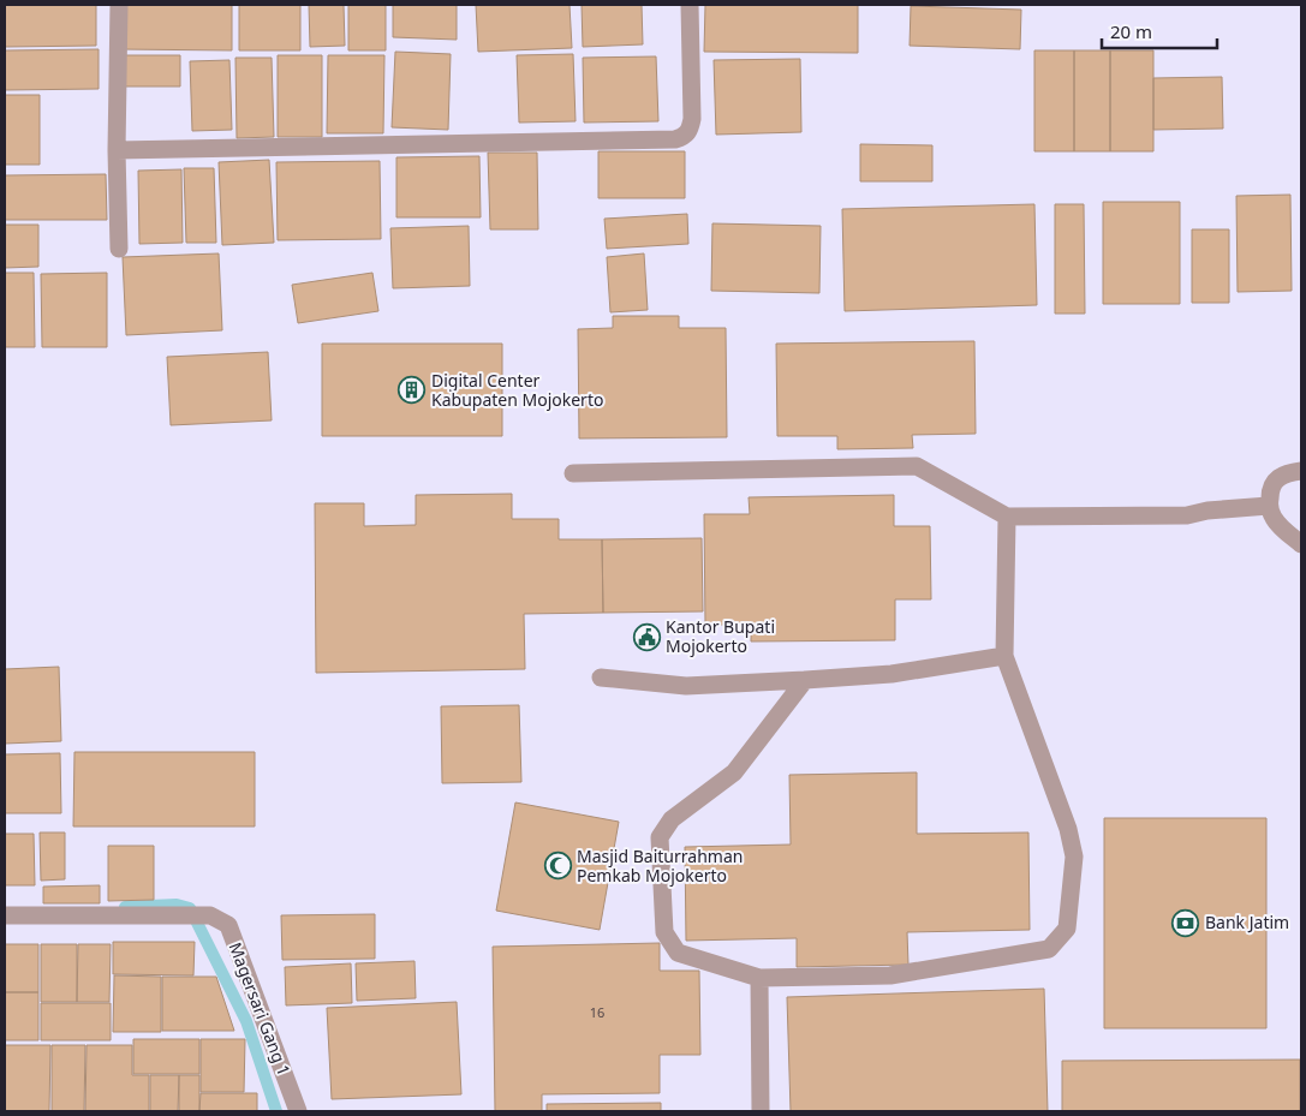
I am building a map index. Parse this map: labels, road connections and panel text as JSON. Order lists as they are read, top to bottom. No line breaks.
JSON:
{"streets":{"street":["Magersari Gang 1"]},"places":{"building":["Digital Center Kabupaten Mojokerto"],"public building":["Kantor Bupati Mojokerto"],"mosque":["Masjid Baiturrahman Pemkab Mojokerto"],"bank":["Bank Jatim"]},"house_numbers":["16"],"scale_bar":"20 m"}
